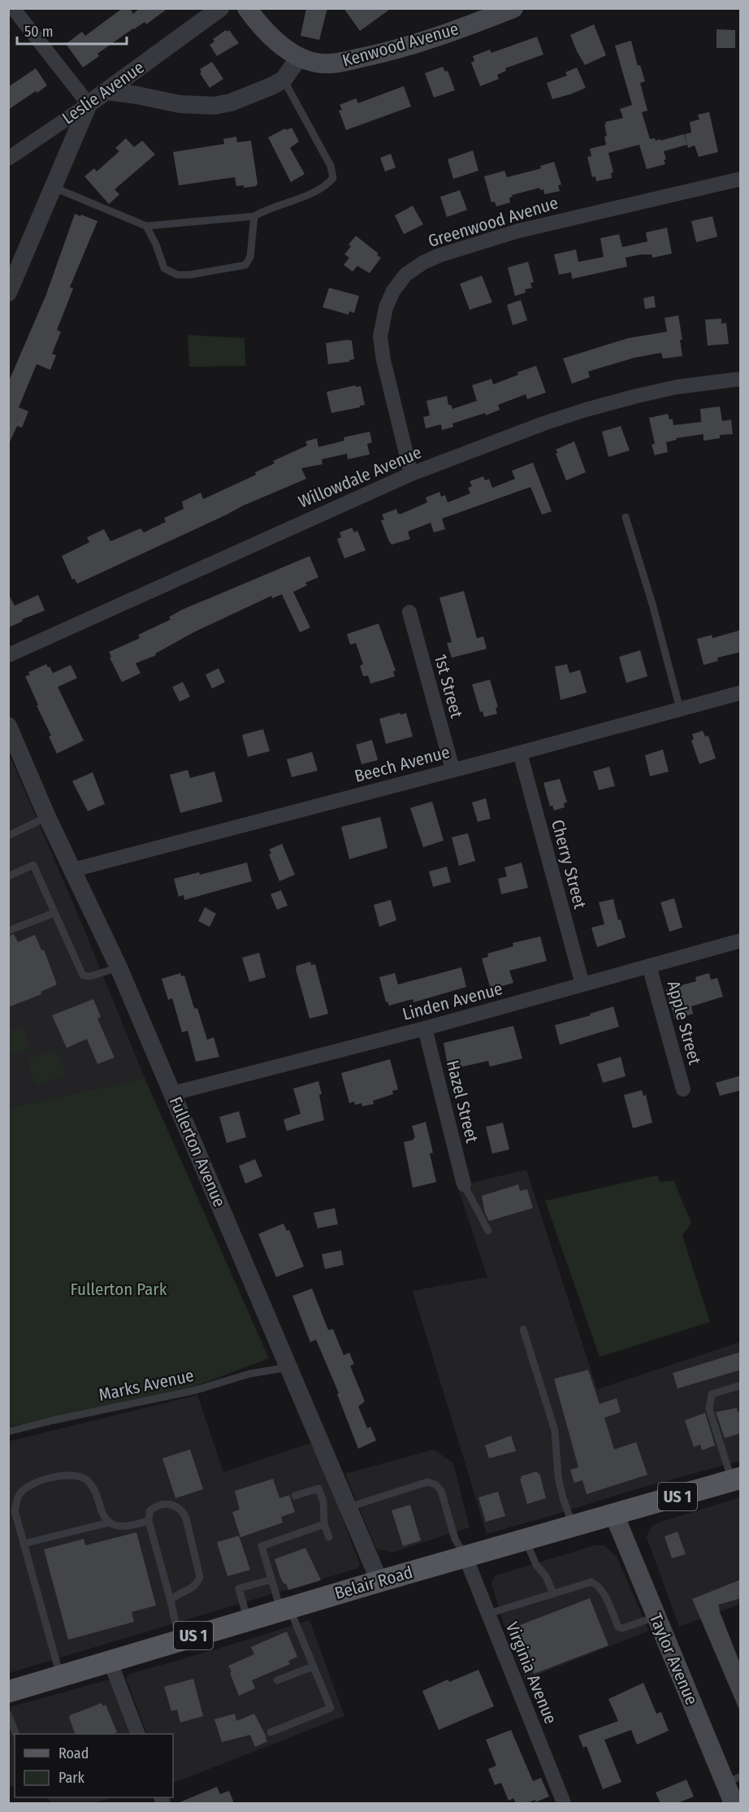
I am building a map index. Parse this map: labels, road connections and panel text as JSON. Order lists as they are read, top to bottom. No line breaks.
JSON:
{"streets":{"main road":["Kenwood Avenue","US 1","Belair Road","Taylor Avenue"],"street":["Leslie Avenue","Greenwood Avenue","Willowdale Avenue","1st Street","Beech Avenue","Cherry Street","Linden Avenue","Apple Street","Hazel Street","Fullerton Avenue","Virginia Avenue"],"lane":["Marks Avenue"]},"crossings":[["Greenwood Avenue","Willowdale Avenue"],["1st Street","Beech Avenue"],["Beech Avenue","Cherry Street"],["Beech Avenue","Fullerton Avenue"],["Cherry Street","Linden Avenue"],["Linden Avenue","Apple Street"],["Linden Avenue","Hazel Street"],["Linden Avenue","Fullerton Avenue"],["Fullerton Avenue","Marks Avenue"],["Fullerton Avenue","Belair Road"],["Belair Road","Taylor Avenue"],["Belair Road","Virginia Avenue"]],"parks":["Fullerton Park"],"legend":["Road","Park"],"scale_bar":"50 m"}
